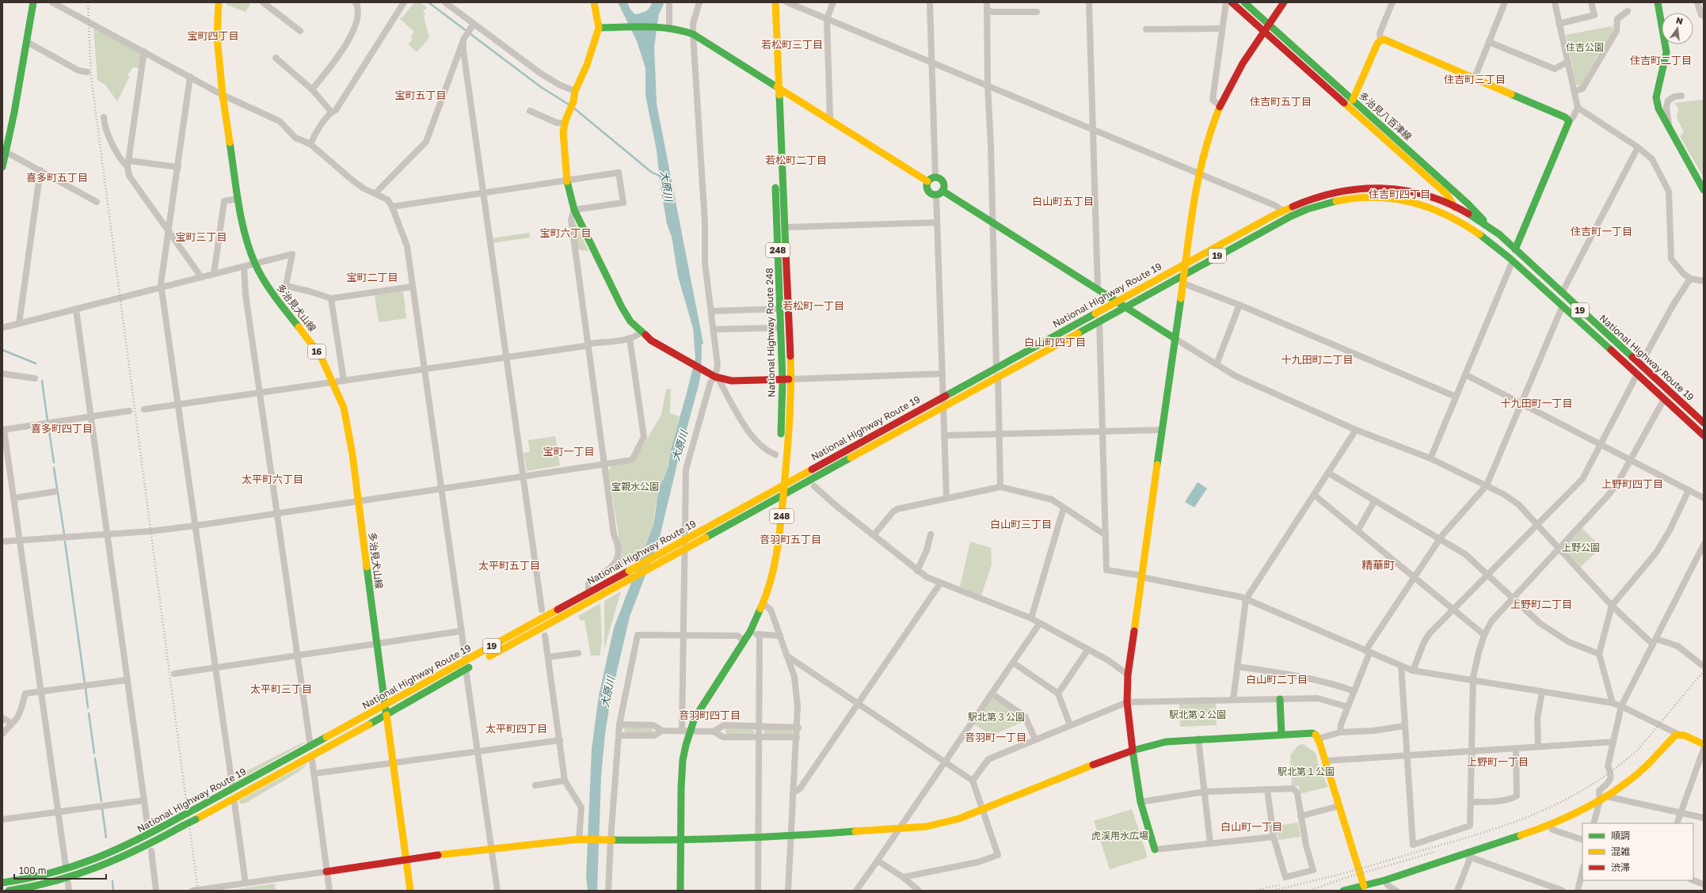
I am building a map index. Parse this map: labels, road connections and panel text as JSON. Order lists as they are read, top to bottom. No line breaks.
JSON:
{"streets":{"main road":["多治見八百津線","248","19","National Highway Route 19","多治見犬山線","National Highway Route 248","16"]},"crossings":[["多治見八百津線","National Highway Route 19"],["248","National Highway Route 19"],["248","National Highway Route 248"],["National Highway Route 19","多治見犬山線"],["National Highway Route 19","National Highway Route 248"]],"districts":["宝町四丁目","若松町三丁目","住吉町二丁目","住吉町三丁目","宝町五丁目","住吉町五丁目","若松町二丁目","喜多町五丁目","住吉町四丁目","白山町五丁目","住吉町一丁目","宝町六丁目","宝町三丁目","宝町二丁目","若松町一丁目","白山町四丁目","十九田町二丁目","十九田町一丁目","喜多町四丁目","宝町一丁目","太平町六丁目","上野町四丁目","白山町三丁目","音羽町五丁目","太平町五丁目","精華町","上野町二丁目","白山町二丁目","太平町三丁目","音羽町四丁目","太平町四丁目","音羽町一丁目","上野町一丁目","白山町一丁目"],"water":["大原川"],"parks":["住吉公園","宝親水公園","上野公園","駅北第２公園","駅北第３公園","駅北第１公園","虎渓用水広場"],"legend":["順調","混雑","渋滞"],"scale_bar":"100 m","north":"top"}
